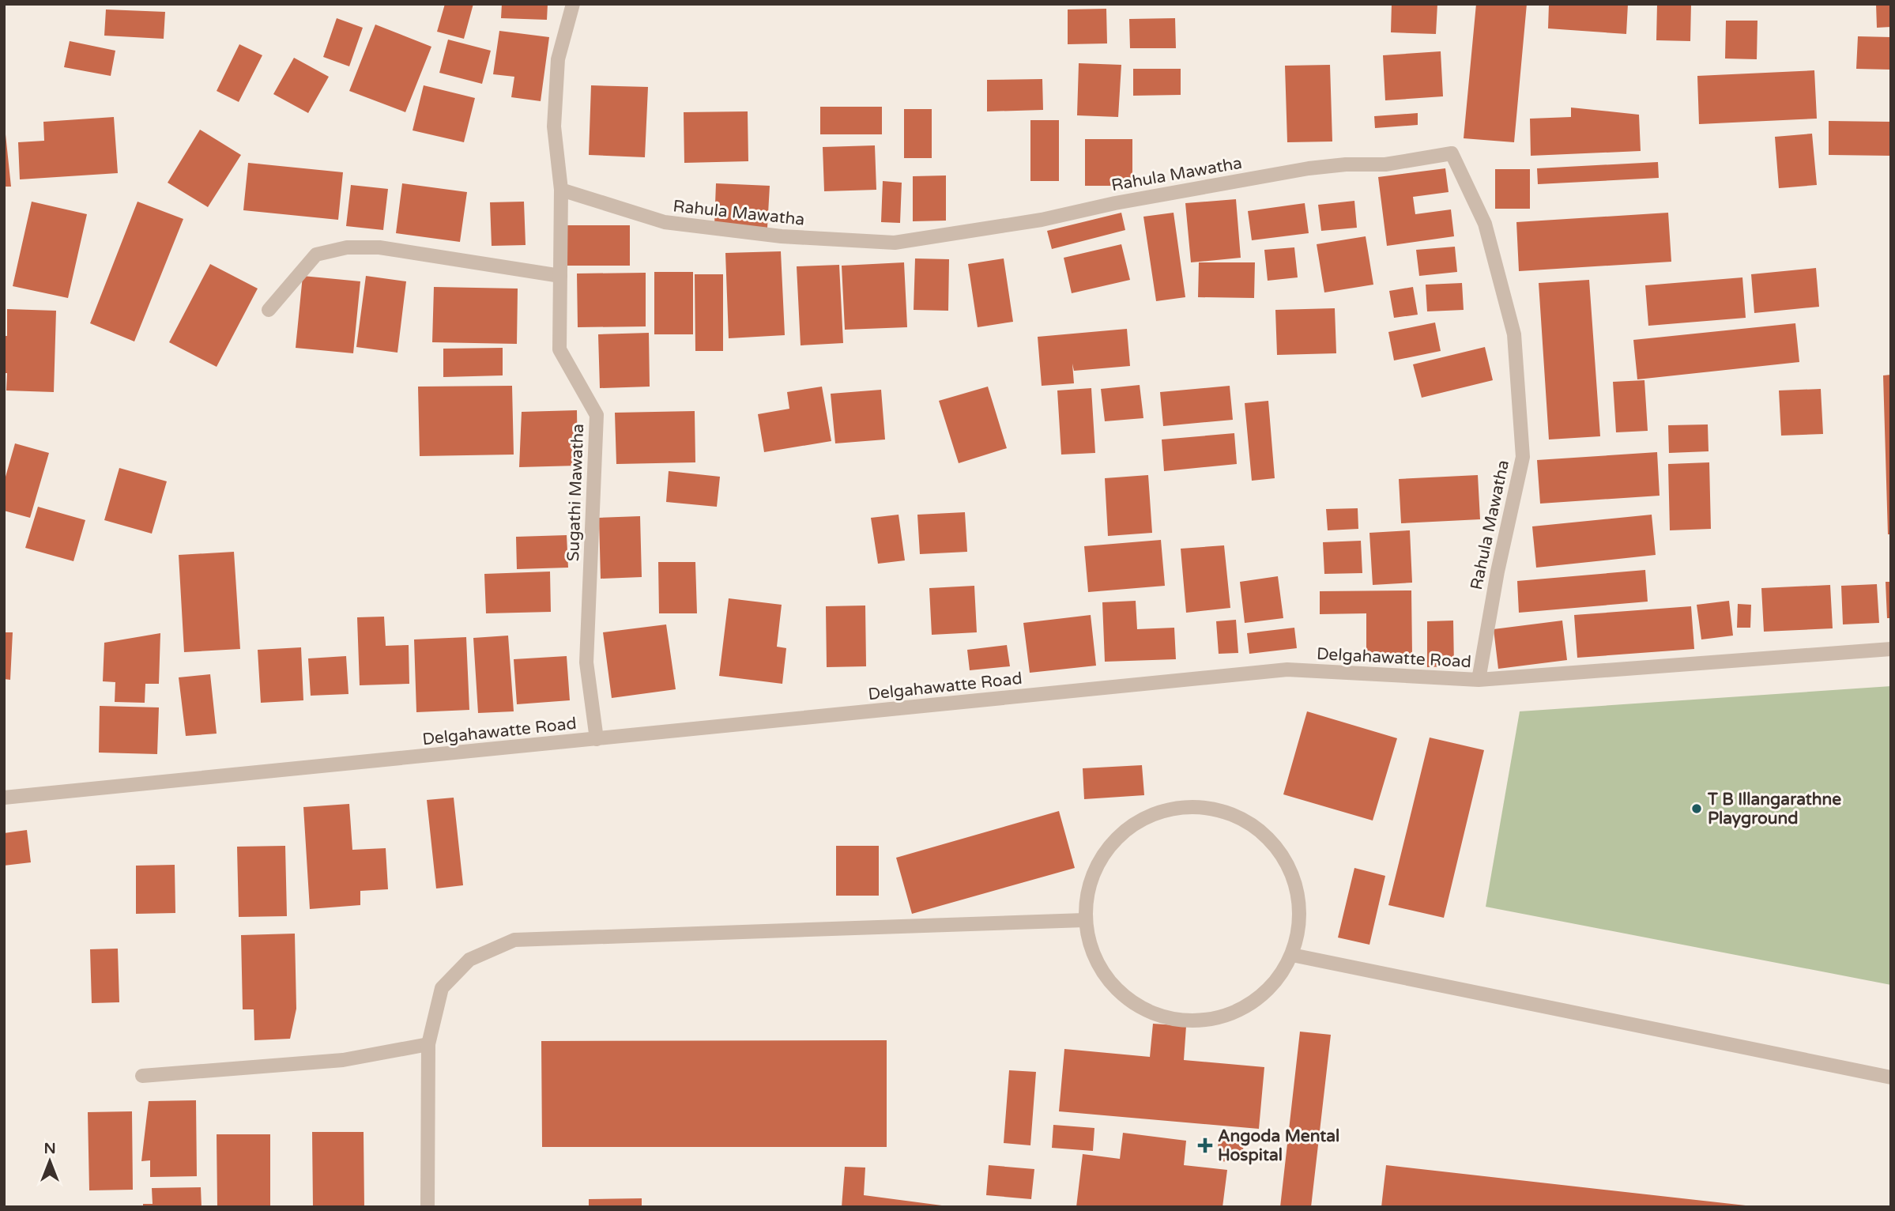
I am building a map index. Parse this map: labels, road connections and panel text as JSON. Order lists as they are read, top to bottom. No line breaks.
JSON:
{"streets":{"street":["Rahula Mawatha","Sugathi Mawatha","Delgahawatte Road"]},"crossings":[["Rahula Mawatha","Sugathi Mawatha"],["Rahula Mawatha","Delgahawatte Road"],["Sugathi Mawatha","Delgahawatte Road"]],"places":{"other":["T B Illangarathne Playground"],"health":["Angoda Mental Hospital"]},"north":"top"}
